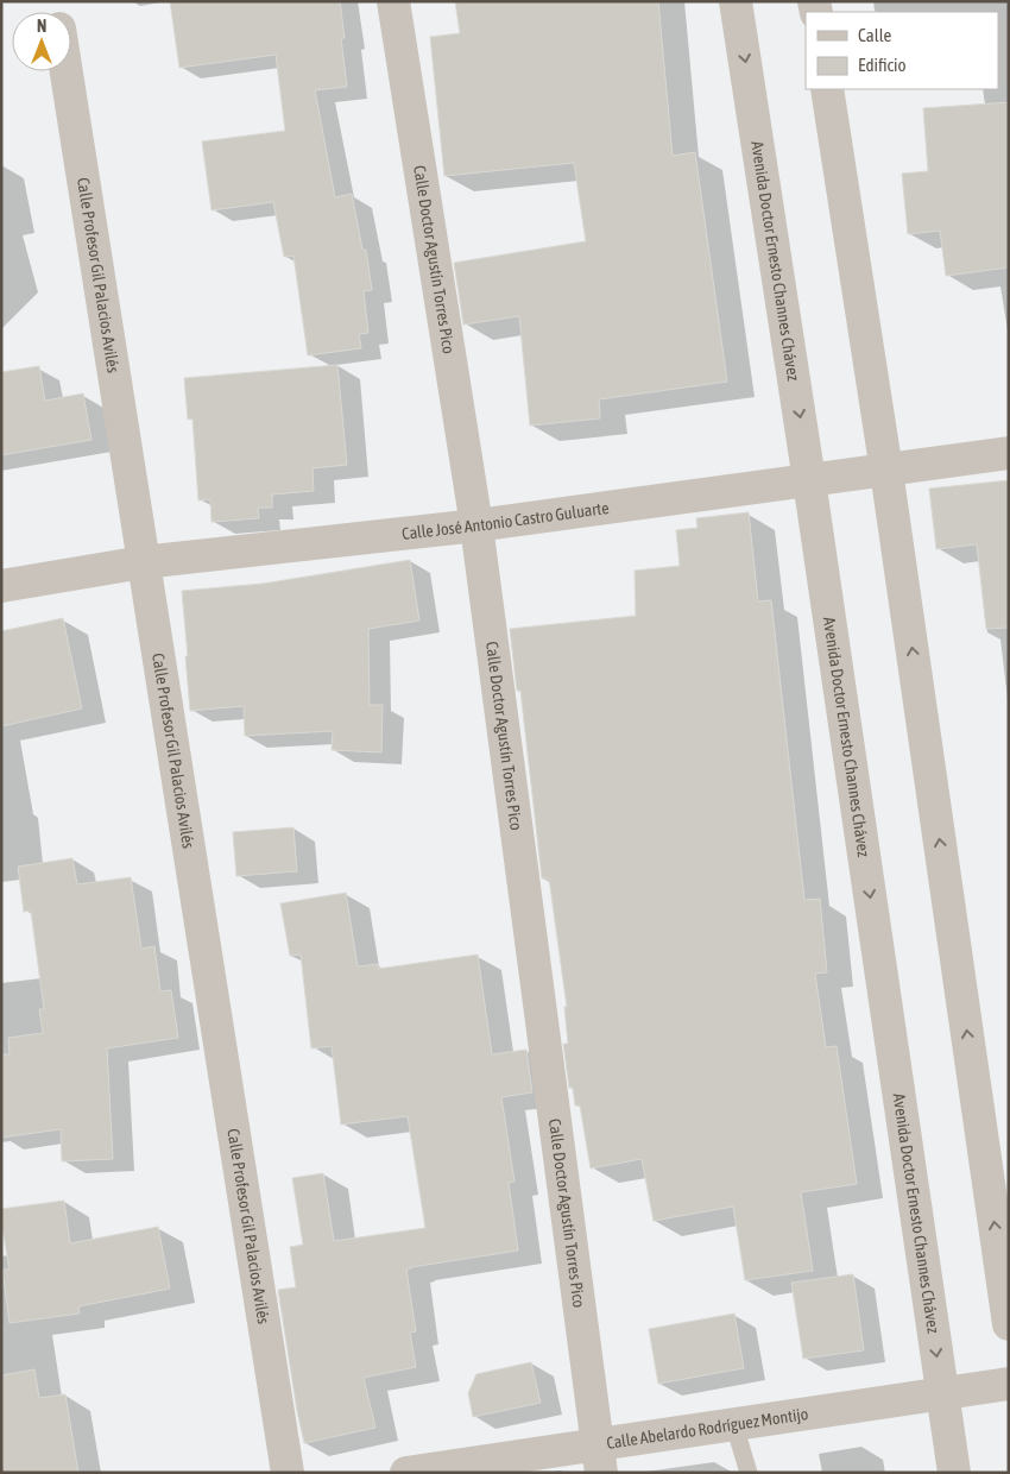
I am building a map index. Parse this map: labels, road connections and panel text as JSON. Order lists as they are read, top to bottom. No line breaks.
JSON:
{"streets":{"street":["Calle Doctor Agustín Torres Pico","Avenida Doctor Ernesto Channes Chávez","Calle Profesor Gil Palacios Avilés","Calle José Antonio Castro Guluarte","Calle Abelardo Rodríguez Montijo"]},"crossings":[["Calle Doctor Agustín Torres Pico","Calle José Antonio Castro Guluarte"],["Calle Doctor Agustín Torres Pico","Calle Abelardo Rodríguez Montijo"],["Avenida Doctor Ernesto Channes Chávez","Calle José Antonio Castro Guluarte"],["Avenida Doctor Ernesto Channes Chávez","Calle Abelardo Rodríguez Montijo"],["Calle Profesor Gil Palacios Avilés","Calle José Antonio Castro Guluarte"]],"legend":["Calle","Edificio"],"north":"top"}
